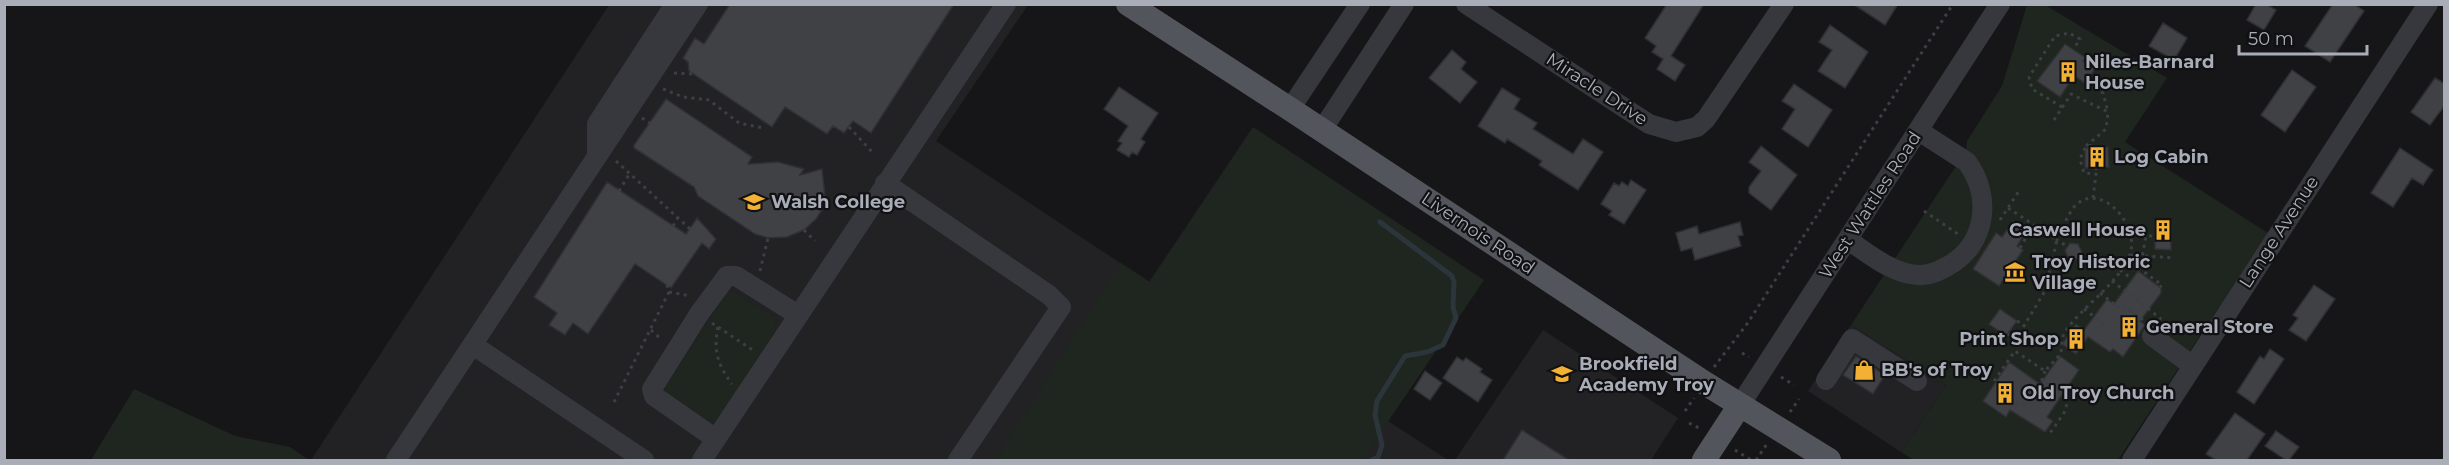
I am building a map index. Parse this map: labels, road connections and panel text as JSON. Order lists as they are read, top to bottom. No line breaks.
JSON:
{"streets":{"main road":["Livernois Road"],"street":["Miracle Drive","West Wattles Road","Lange Avenue"]},"crossings":[["West Wattles Road","Livernois Road"]],"places":{"building":["Niles-Barnard House","Log Cabin","Caswell House","General Store","Print Shop","Old Troy Church"],"school or university":["Walsh College","Brookfield Academy Troy"],"museum":["Troy Historic Village"],"shop":["BB's of Troy"]},"scale_bar":"50 m"}
